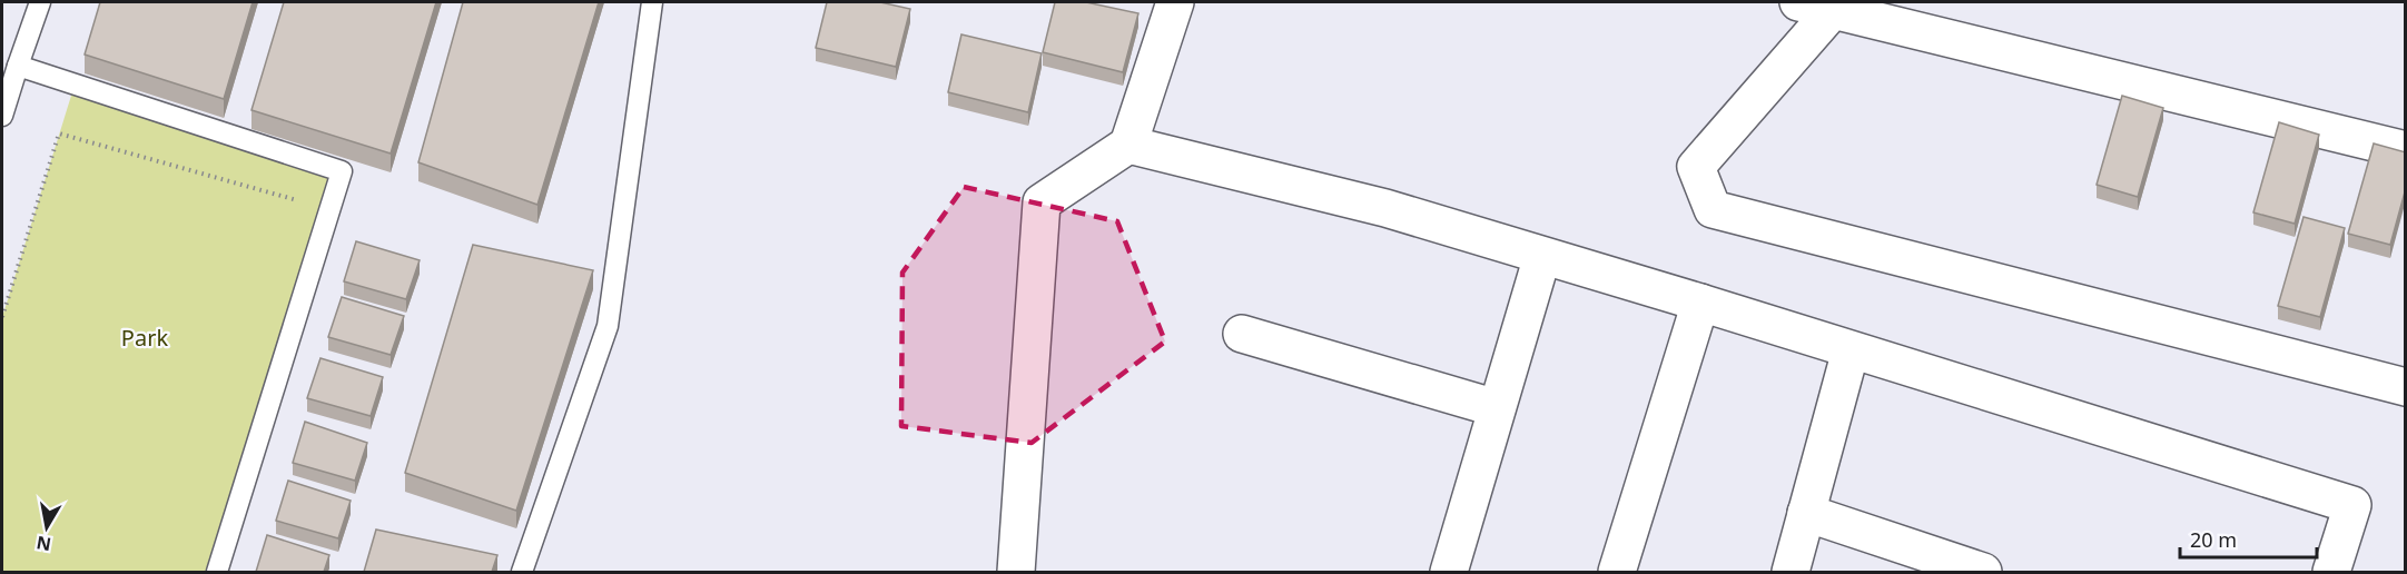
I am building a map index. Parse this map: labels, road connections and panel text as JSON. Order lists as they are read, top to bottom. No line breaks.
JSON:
{"parks":["Park"],"scale_bar":"20 m","north":"bottom"}
